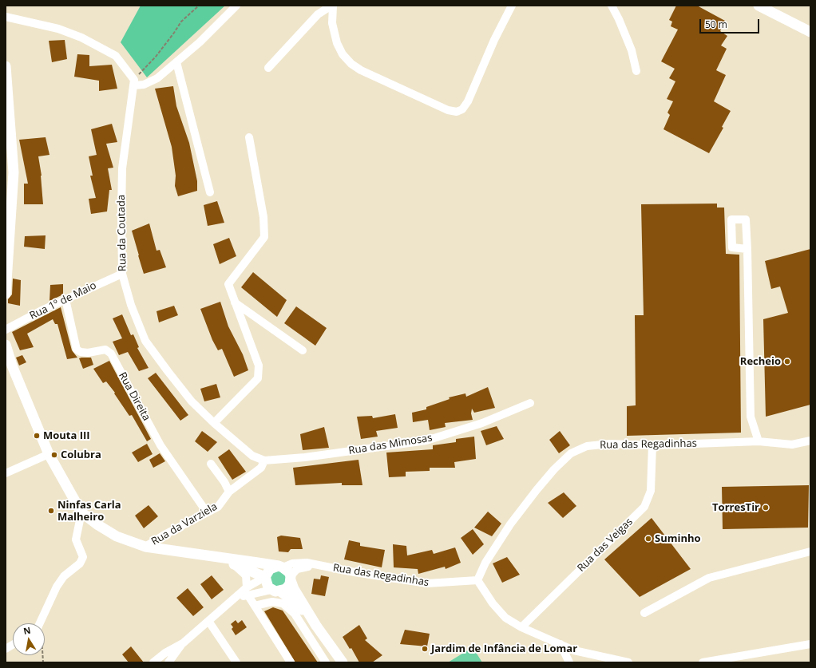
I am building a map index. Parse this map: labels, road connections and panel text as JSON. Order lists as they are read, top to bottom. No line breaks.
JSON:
{"streets":{"street":["Rua da Coutada","Rua 1º de Maio","Rua Direita","Rua das Mimosas","Rua das Regadinhas","Rua da Varziela","Rua das Veigas"]},"crossings":[["Rua da Coutada","Rua 1º de Maio"],["Rua da Coutada","Rua das Mimosas"],["Rua da Coutada","Rua da Varziela"],["Rua 1º de Maio","Rua Direita"],["Rua Direita","Rua da Varziela"],["Rua das Mimosas","Rua da Varziela"],["Rua das Regadinhas","Rua das Veigas"]],"places":["Recheio","Mouta III","Colubra","TorresTir","Ninfas Carla Malheiro","Suminho","Jardim de Infância de Lomar"],"scale_bar":"50 m","north":"top"}
